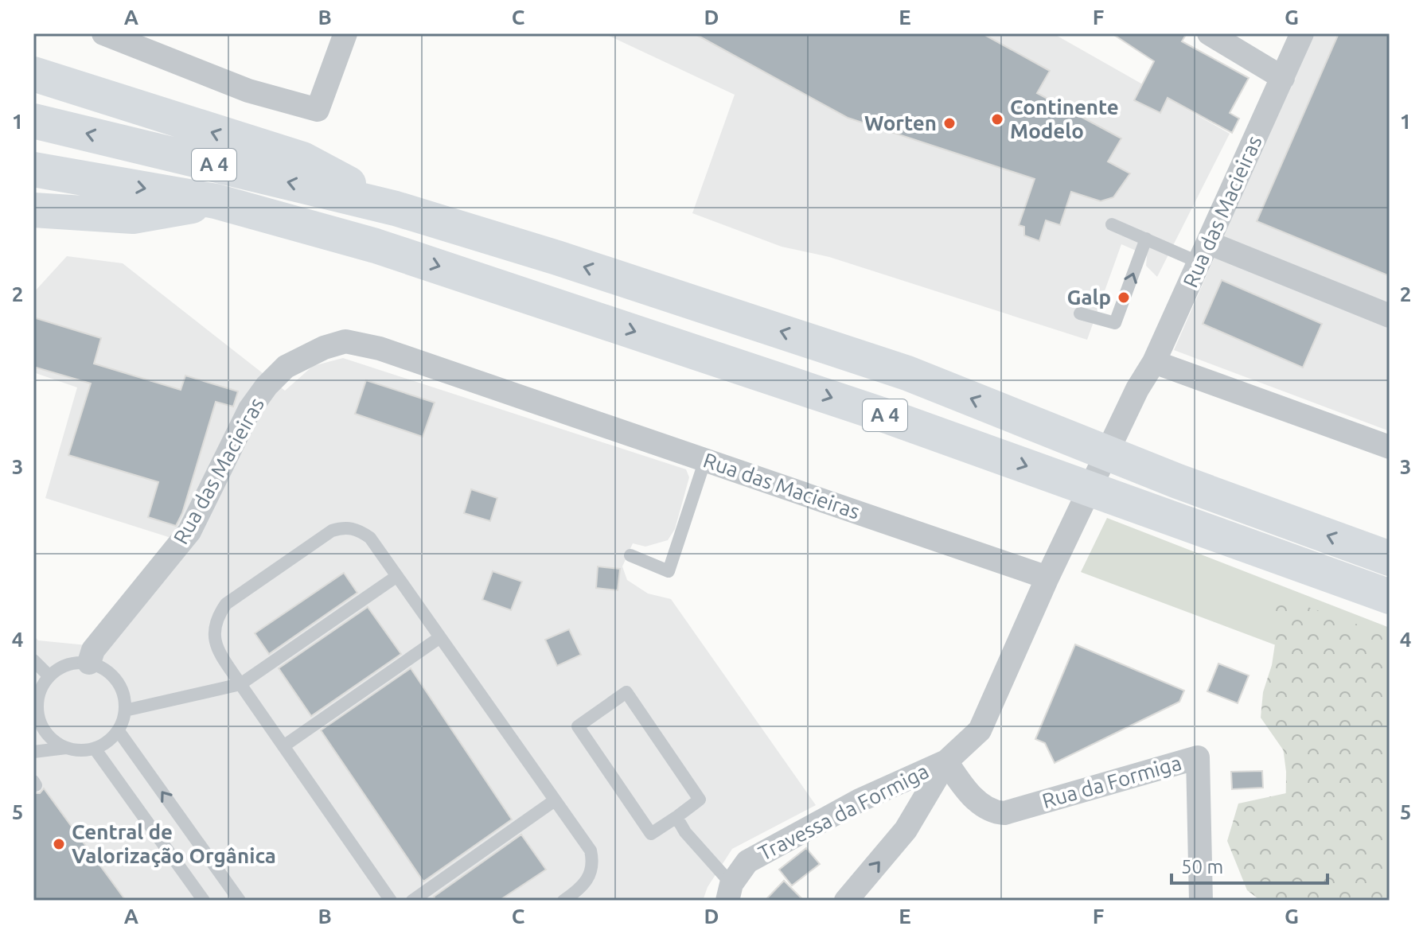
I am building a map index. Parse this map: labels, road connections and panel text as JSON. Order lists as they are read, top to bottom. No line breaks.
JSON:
{"streets":{"highway":["A 4"],"street":["Rua das Macieiras","Rua da Formiga","Travessa da Formiga"]},"crossings":[["Rua da Formiga","Travessa da Formiga"]],"places":["Continente Modelo","Worten","Galp","Central de Valorização Orgânica"],"scale_bar":"50 m","grid":{"columns":["A","B","C","D","E","F","G"],"rows":["1","2","3","4","5"]}}
